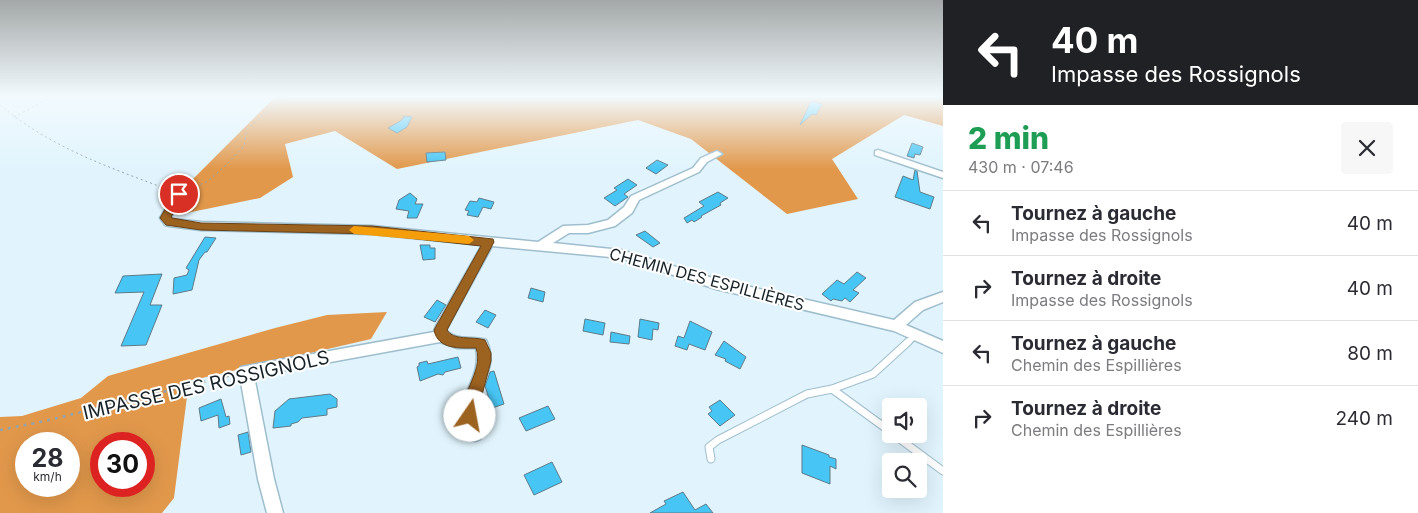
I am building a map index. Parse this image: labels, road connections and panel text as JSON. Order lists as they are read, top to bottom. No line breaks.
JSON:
{"streets":{"street":["CHEMIN DES ESPILLIÈRES","IMPASSE DES ROSSIGNOLS"]},"page":{"turn":["40 m","Impasse des Rossignols"],"heading":["2 min","430 m · 07:46"],"list":[{"name":"Tournez à gauche","note":"Impasse des Rossignols","value":"40 m"},{"name":"Tournez à droite","note":"Impasse des Rossignols","value":"40 m"},{"name":"Tournez à gauche","note":"Chemin des Espillières","value":"80 m"},{"name":"Tournez à droite","note":"Chemin des Espillières","value":"240 m"}],"speed":"28 km/h","limit":"30"}}
